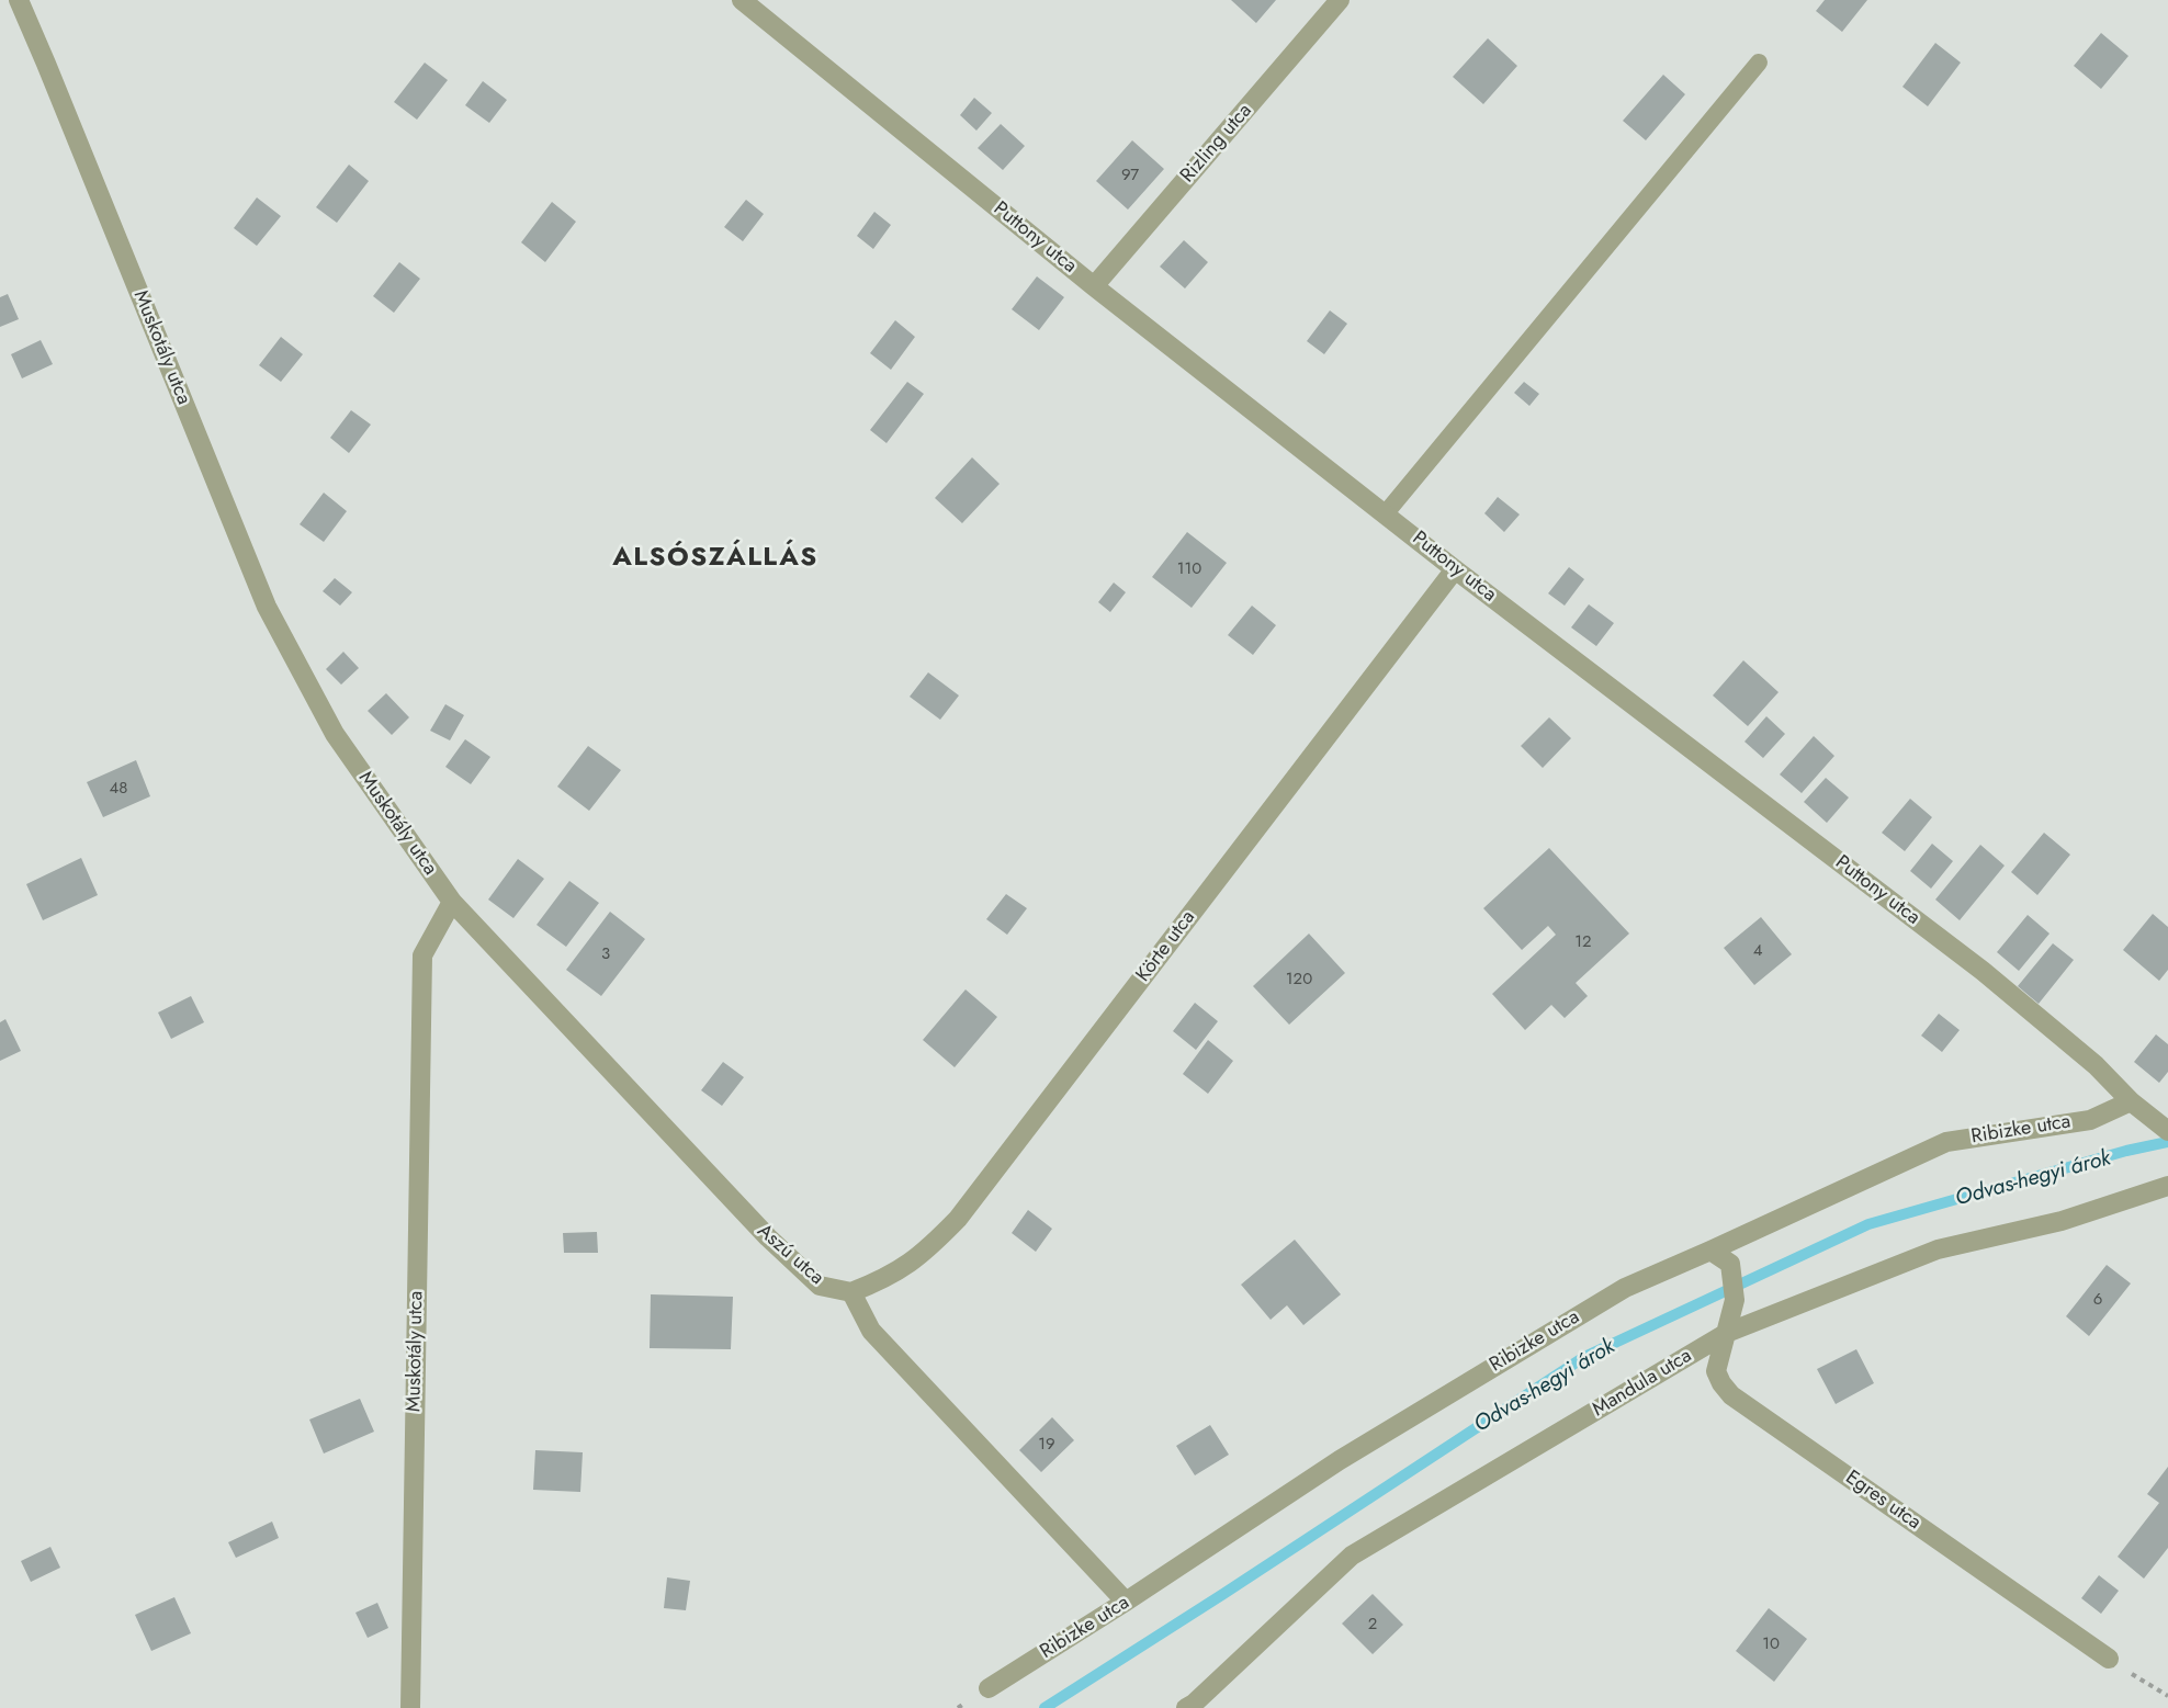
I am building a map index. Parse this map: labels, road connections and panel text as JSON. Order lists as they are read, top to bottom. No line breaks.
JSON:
{"streets":{"street":["Rizling utca","Puttony utca","Muskotály utca","Körte utca","Ribizke utca","Aszú utca","Mandula utca","Egres utca"]},"crossings":[["Rizling utca","Puttony utca"],["Puttony utca","Körte utca"],["Puttony utca","Ribizke utca"],["Muskotály utca","Aszú utca"],["Körte utca","Aszú utca"],["Ribizke utca","Egres utca"],["Mandula utca","Egres utca"]],"districts":["ALSÓSZÁLLÁS"],"water":["Odvas-hegyi árok"],"house_numbers":["97","110","48","12","4","3","120","6","19","2","10"]}
